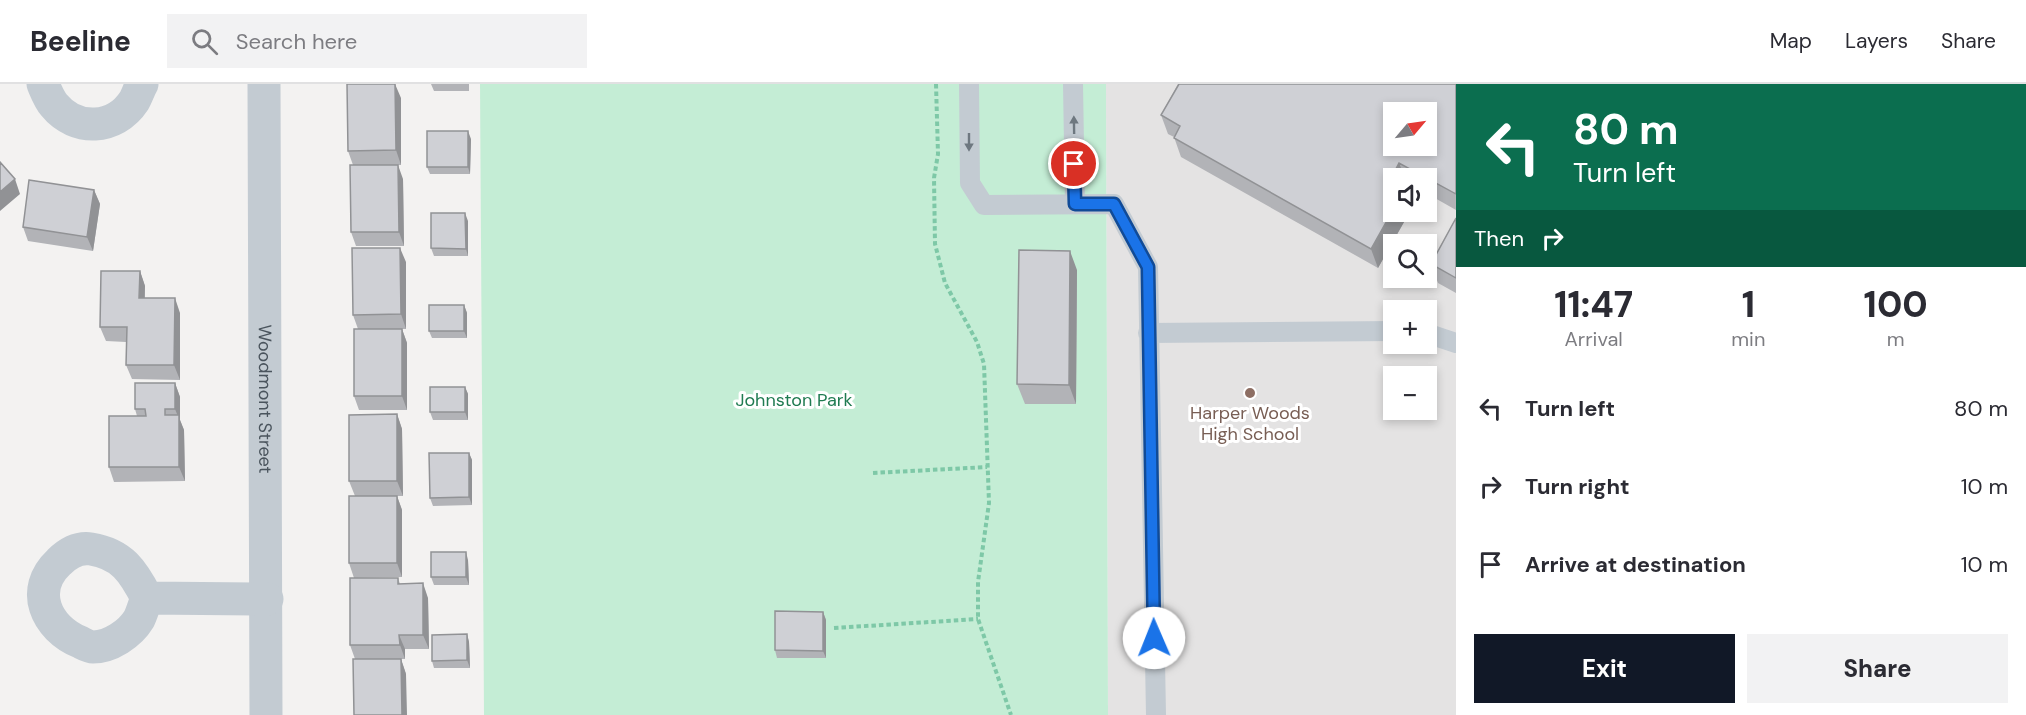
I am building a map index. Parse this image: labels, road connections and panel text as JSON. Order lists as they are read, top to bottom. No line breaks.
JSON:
{"streets":{"street":["Woodmont Street"]},"parks":["Johnston Park"],"places":["Harper Woods High School"],"north":"top right","page":{"header":"Beeline","search":"Search here","nav":["Map","Layers","Share"],"turn":["80 m","Turn left"],"map_buttons":["+","−"],"then":"Then","eta":["11:47","Arrival","1","min","100","m"],"list":[{"name":"Turn left","value":"80 m"},{"name":"Turn right","value":"10 m"},{"name":"Arrive at destination","value":"10 m"}],"buttons":["Exit","Share"]}}
